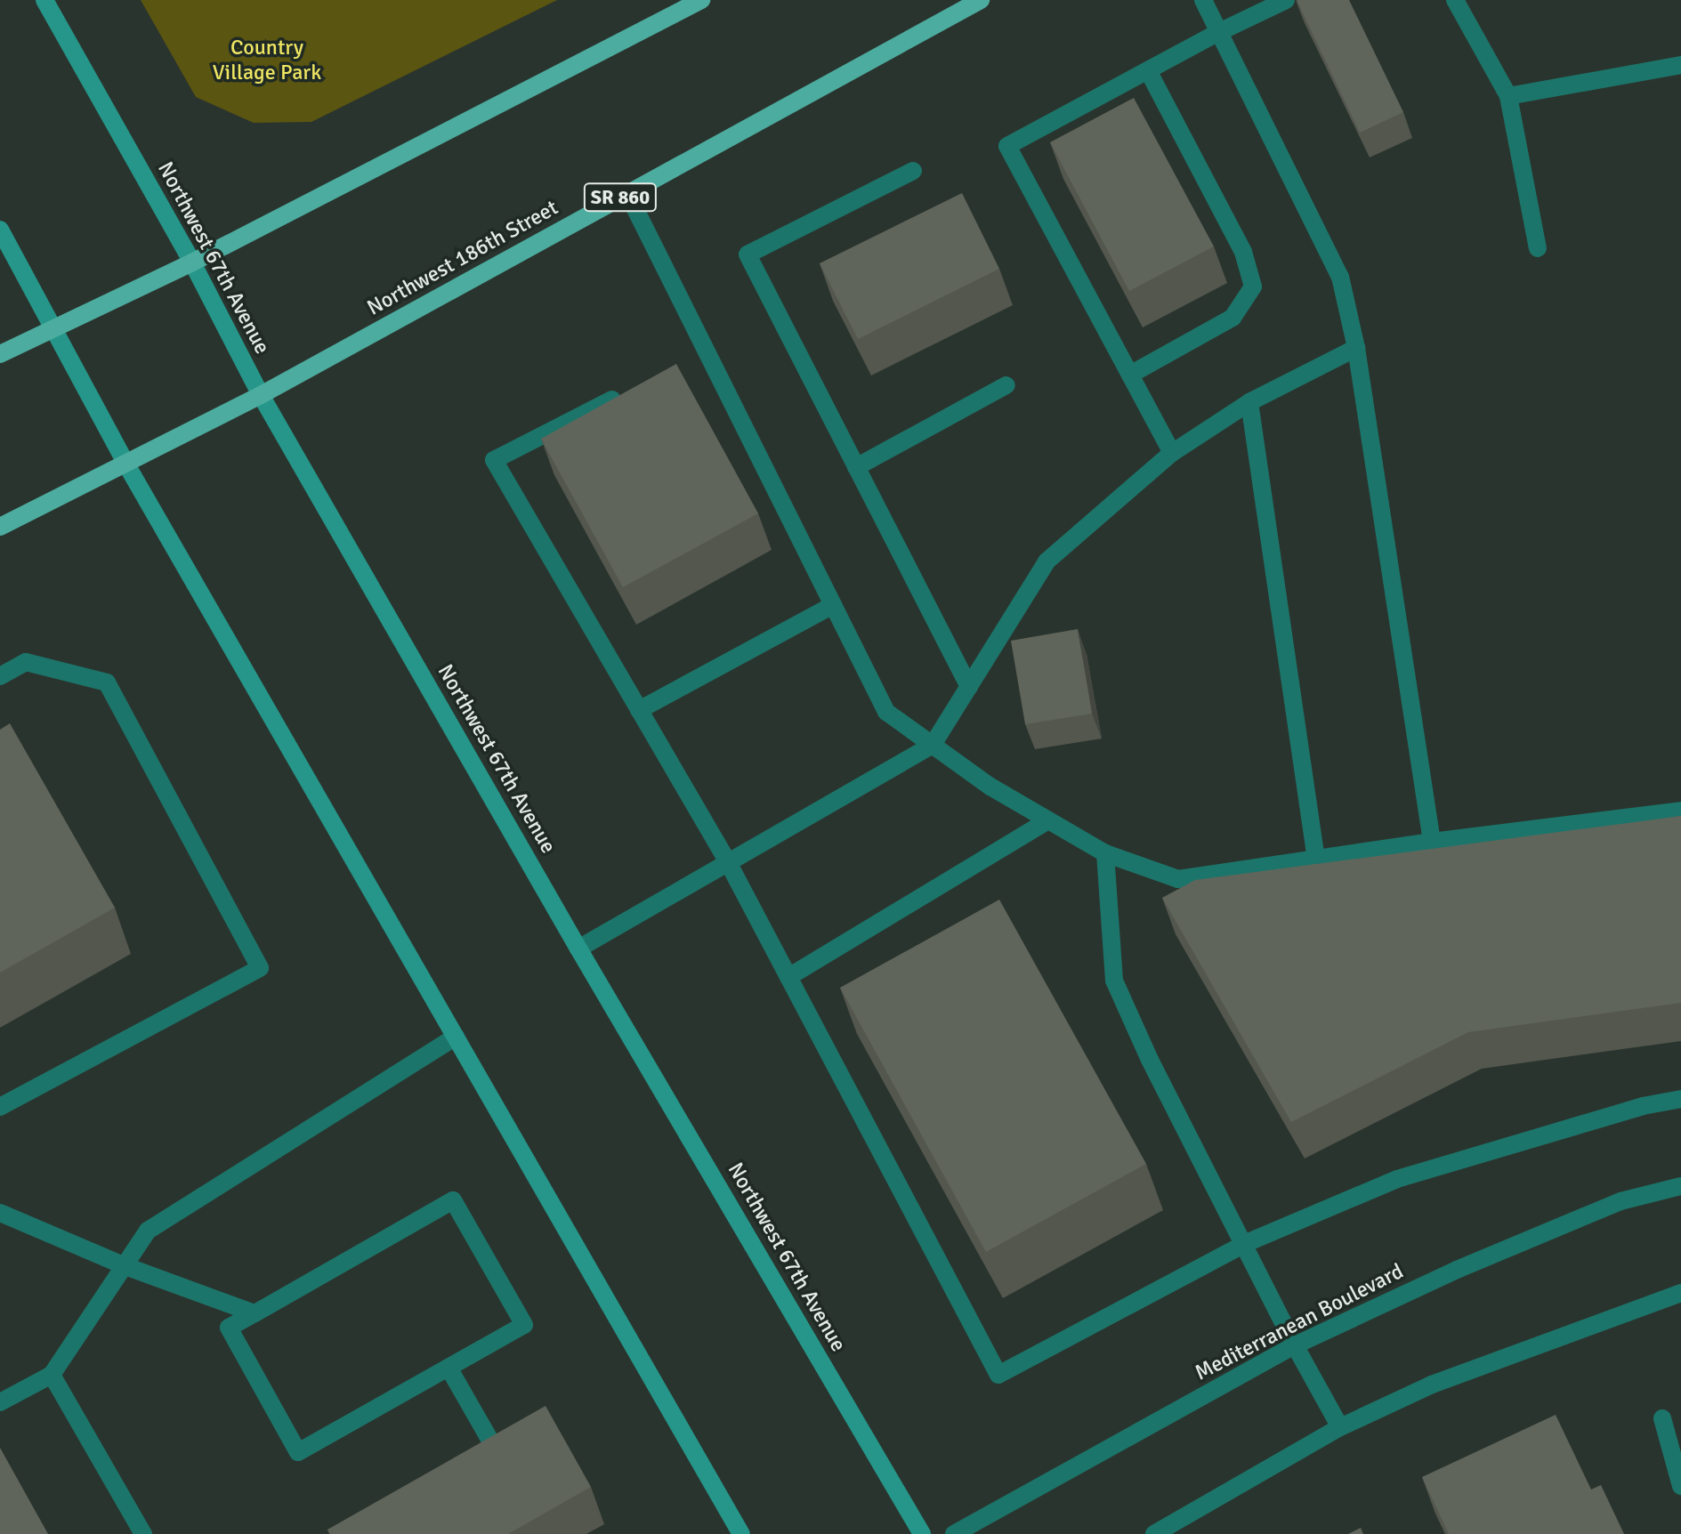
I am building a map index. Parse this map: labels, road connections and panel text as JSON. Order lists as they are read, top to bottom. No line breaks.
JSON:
{"streets":{"main road":["SR 860","Northwest 67th Avenue","Northwest 186th Street"],"street":["Mediterranean Boulevard"]},"crossings":[["Northwest 67th Avenue","Northwest 186th Street"]],"parks":["Country Village Park"]}
